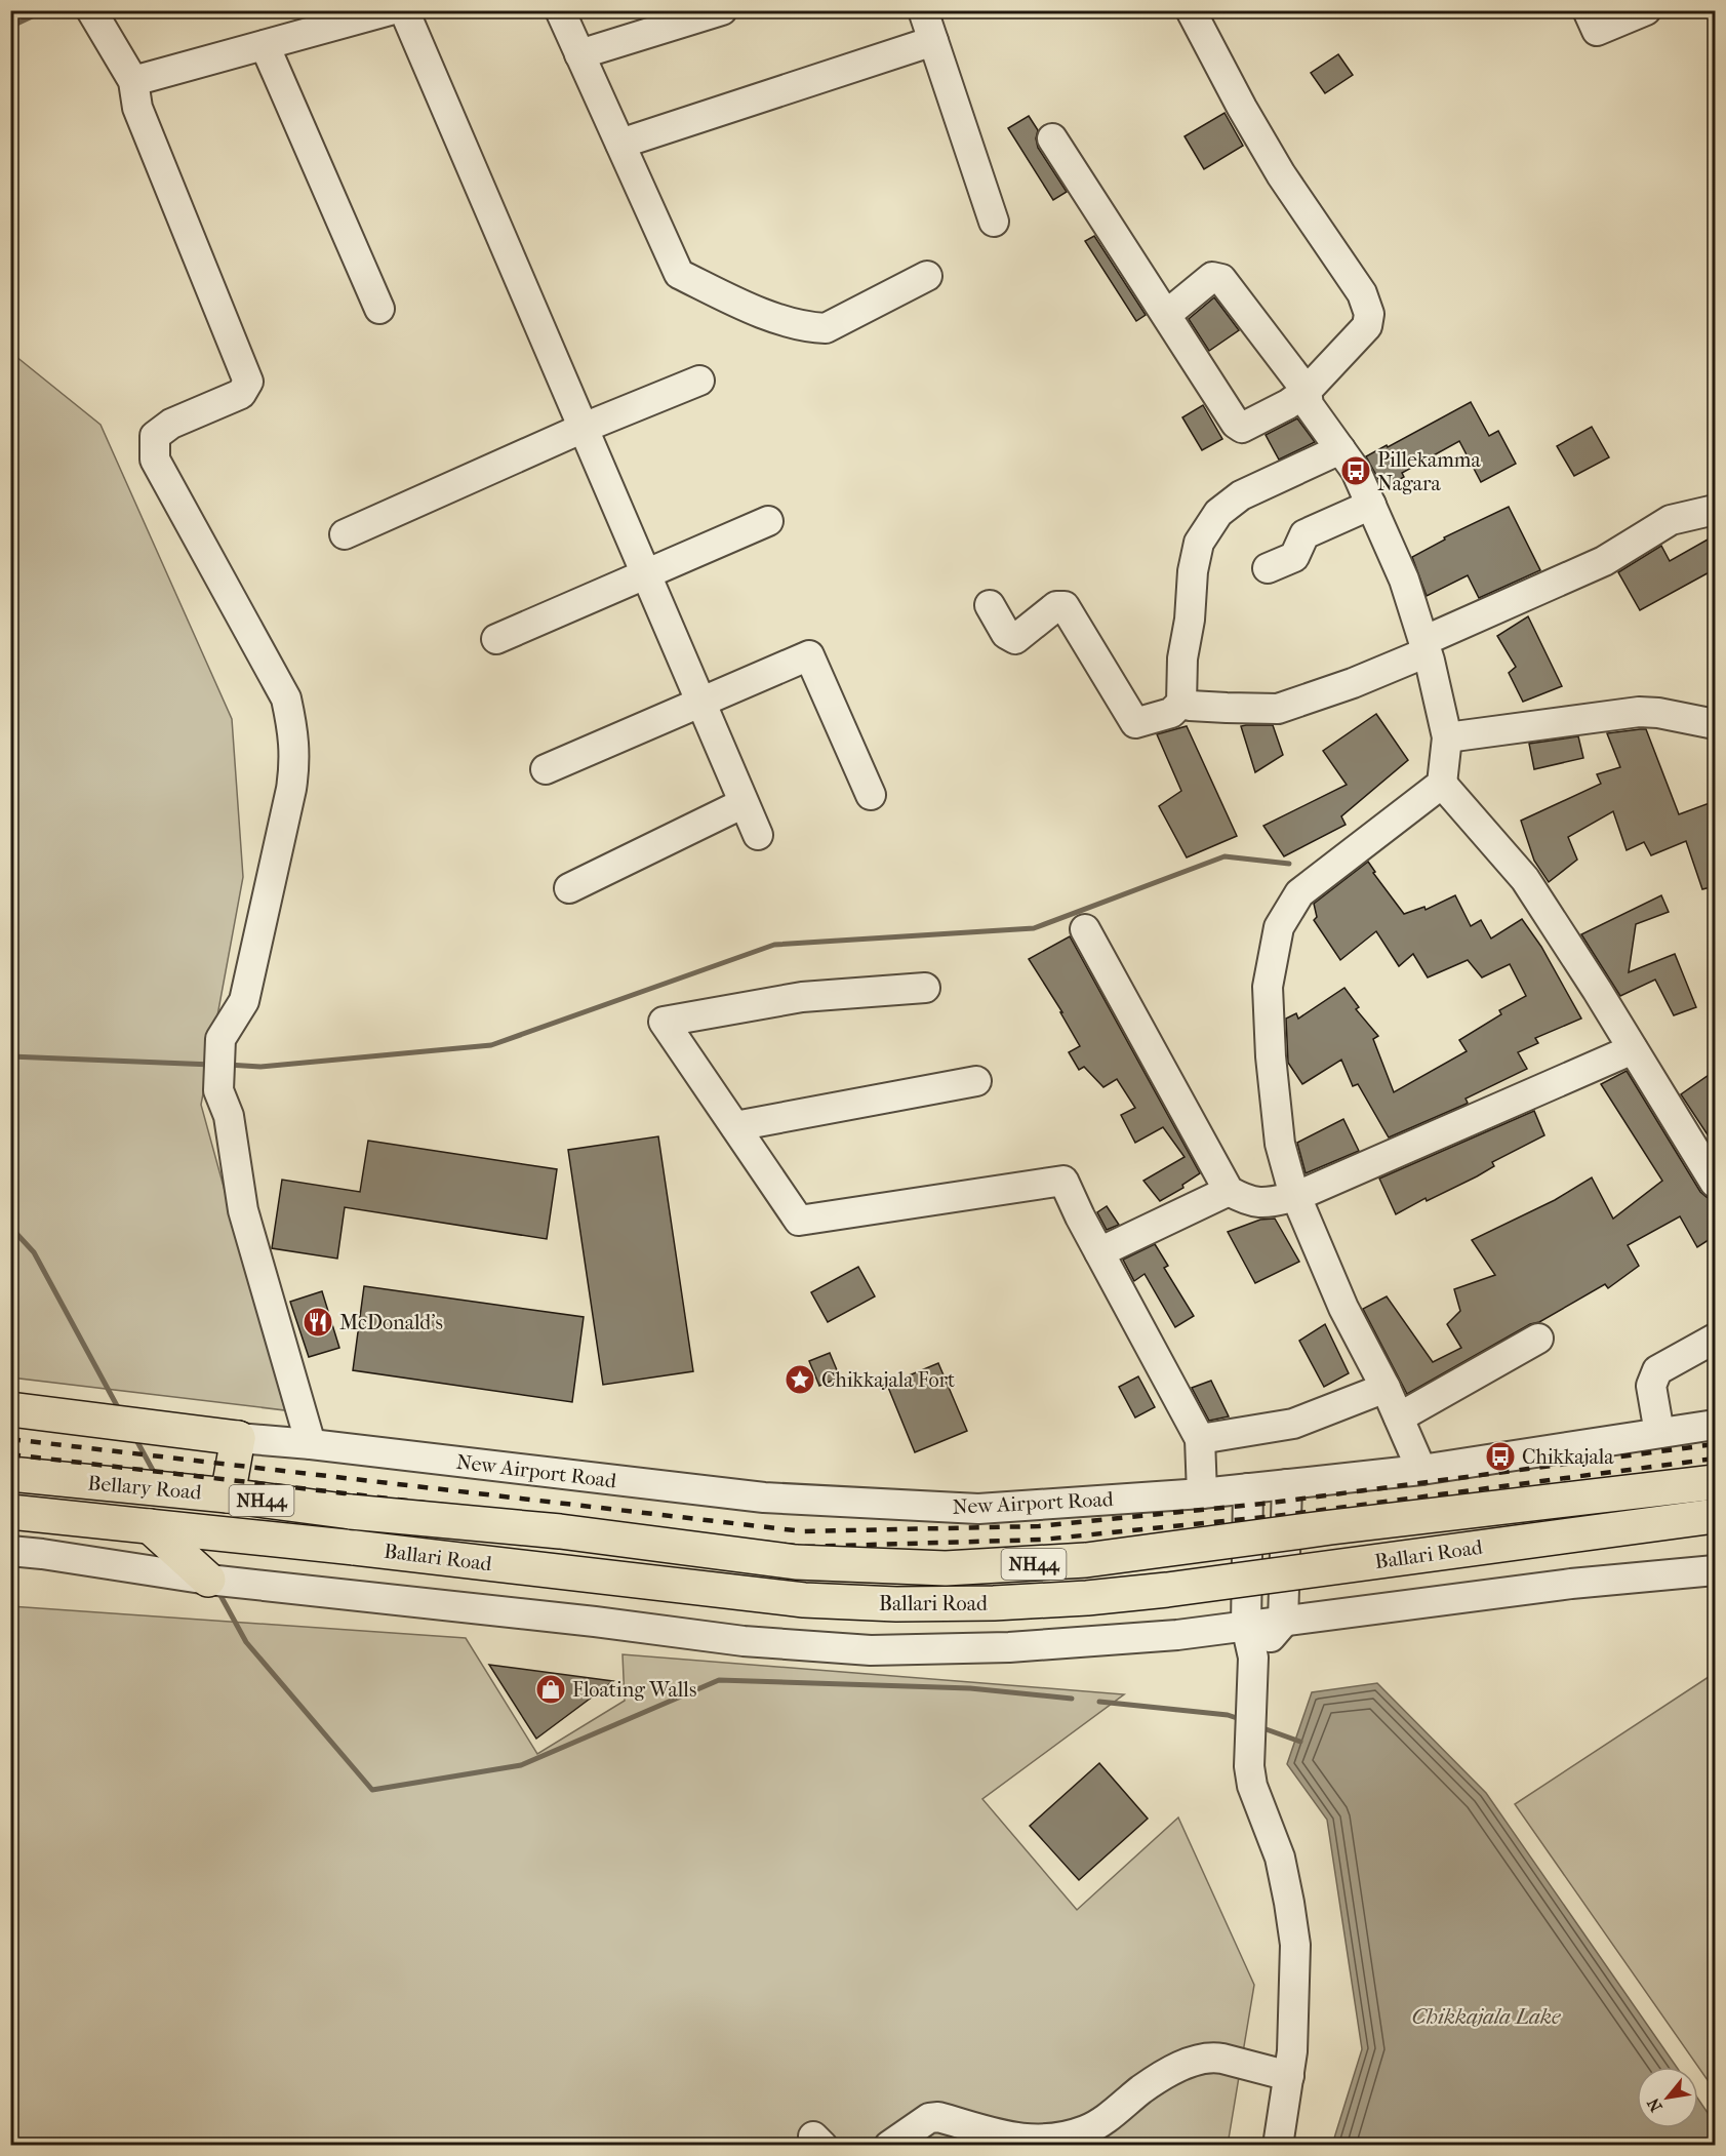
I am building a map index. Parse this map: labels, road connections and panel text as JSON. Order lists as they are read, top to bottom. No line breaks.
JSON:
{"streets":{"main road":["Bellary Road","NH44","Ballari Road"],"street":["New Airport Road"]},"crossings":[["Bellary Road","Ballari Road"]],"water":["Chikkajala Lake"],"places":{"bus stop":["Pillekamma Nagara","Chikkajala"],"restaurant":["McDonald's"],"place":["Chikkajala Fort"],"shop":["Floating Walls"]},"north":"bottom left"}
